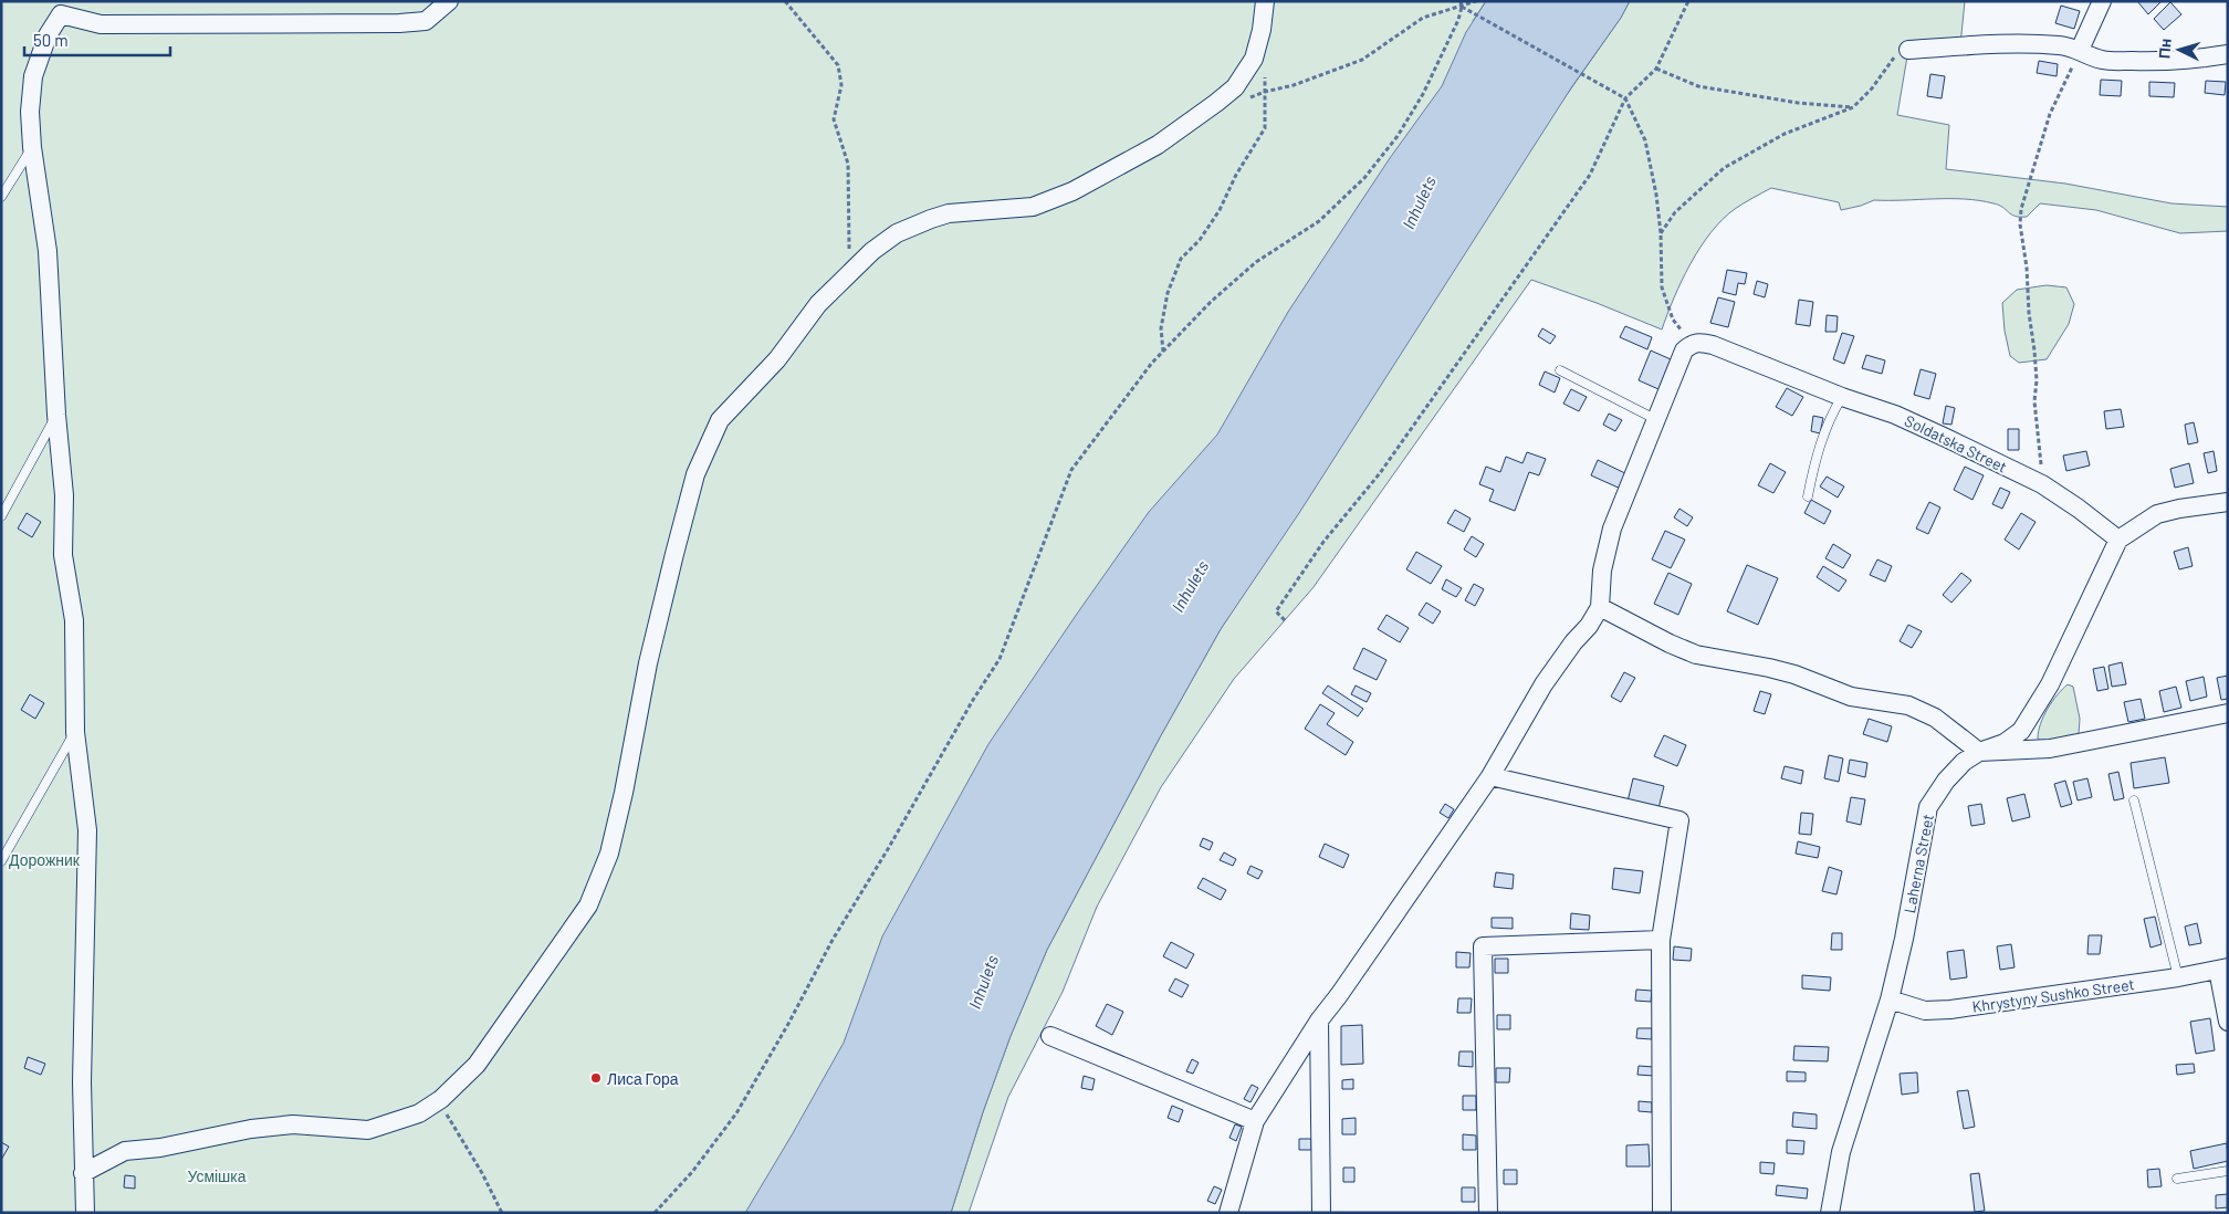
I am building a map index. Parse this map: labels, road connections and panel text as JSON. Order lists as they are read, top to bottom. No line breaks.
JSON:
{"streets":{"street":["Soldatska Street","Laherna Street","Khrystyny Sushko Street"]},"crossings":[["Soldatska Street","Laherna Street"],["Laherna Street","Khrystyny Sushko Street"]],"water":["Inhulets"],"parks":["Дорожник","Усмішка"],"places":["Лиса Гора"],"scale_bar":"50 m","north":"left"}
